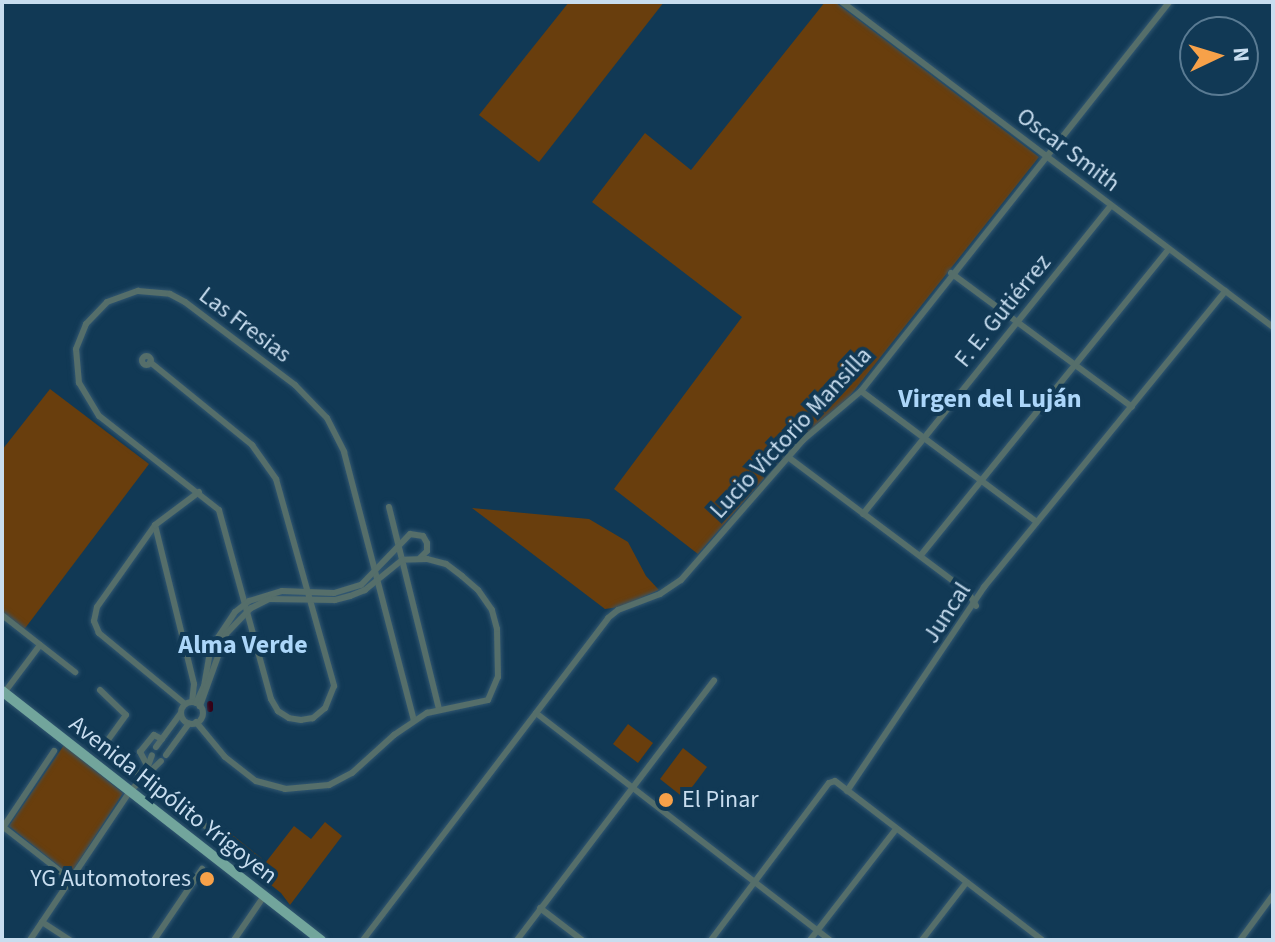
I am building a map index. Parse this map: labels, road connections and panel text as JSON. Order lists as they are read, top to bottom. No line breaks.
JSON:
{"streets":{"main road":["Avenida Hipólito Yrigoyen"],"street":["Oscar Smith","F. E. Gutiérrez","Las Fresias","Lucio Victorio Mansilla","Juncal"]},"crossings":[["Oscar Smith","F. E. Gutiérrez"],["Oscar Smith","Lucio Victorio Mansilla"],["Oscar Smith","Juncal"]],"districts":["Virgen del Luján","Alma Verde"],"places":["El Pinar","YG Automotores"],"north":"right"}
